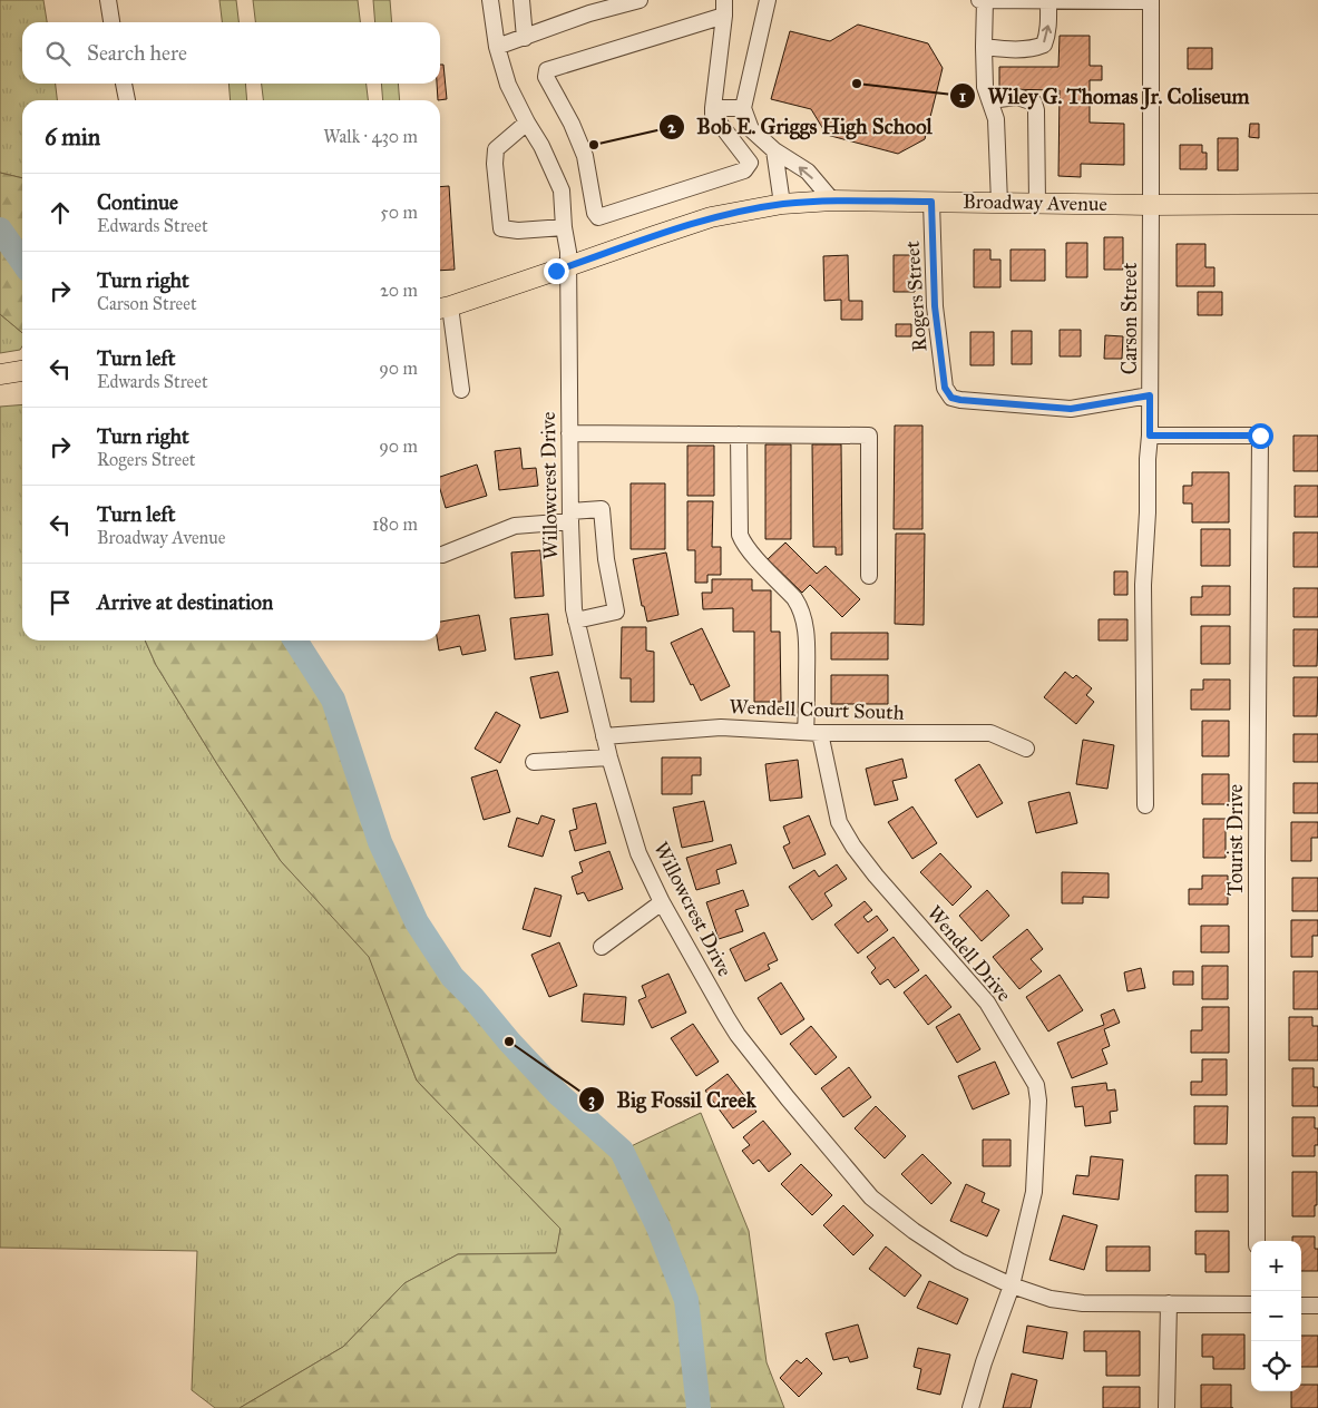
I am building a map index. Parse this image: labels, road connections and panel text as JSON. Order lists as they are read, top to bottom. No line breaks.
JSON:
{"streets":{"main road":["Broadway Avenue"],"street":["Rogers Street","Carson Street","Willowcrest Drive","Wendell Court South","Tourist Drive","Wendell Drive"]},"crossings":[["Broadway Avenue","Rogers Street"],["Broadway Avenue","Carson Street"],["Broadway Avenue","Willowcrest Drive"],["Rogers Street","Carson Street"],["Carson Street","Tourist Drive"],["Willowcrest Drive","Wendell Court South"],["Willowcrest Drive","Wendell Drive"],["Wendell Court South","Wendell Drive"]],"places":["Wiley G. Thomas Jr. Coliseum","Bob E. Griggs High School","Big Fossil Creek"],"page":{"search":"Search here","heading":["6 min","Walk · 430 m"],"list":[["Continue","Edwards Street","50 m"],["Turn right","Carson Street","20 m"],["Turn left","Edwards Street","90 m"],["Turn right","Rogers Street","90 m"],["Turn left","Broadway Avenue","180 m"],"Arrive at destination"],"map_buttons":["+","−"]}}
